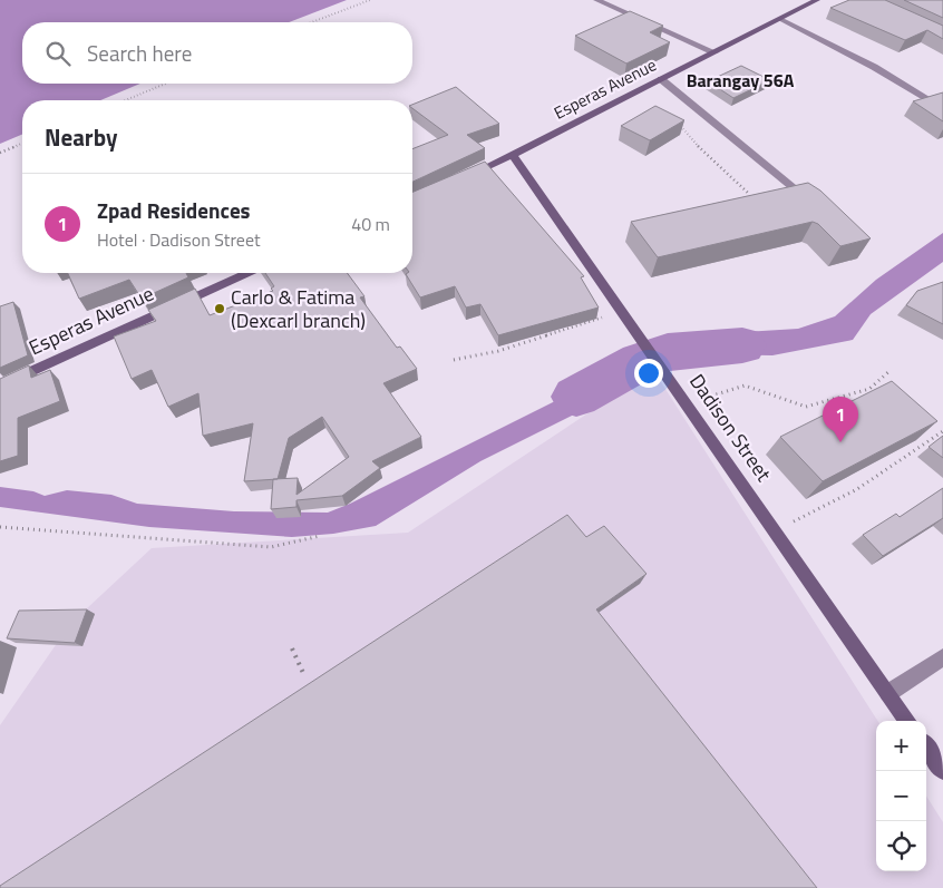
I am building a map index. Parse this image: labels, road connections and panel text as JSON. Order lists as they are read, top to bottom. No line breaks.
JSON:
{"streets":{"street":["Esperas Avenue","Dadison Street"]},"crossings":[["Esperas Avenue","Dadison Street"]],"districts":["Barangay 56A"],"places":["Carlo & Fatima (Dexcarl branch)"],"page":{"search":"Search here","heading":"Nearby","list":[{"mark":"1","name":"Zpad Residences","note":"Hotel · Dadison Street","value":"40 m"}],"pins":"1","map_buttons":["+","−"]}}
